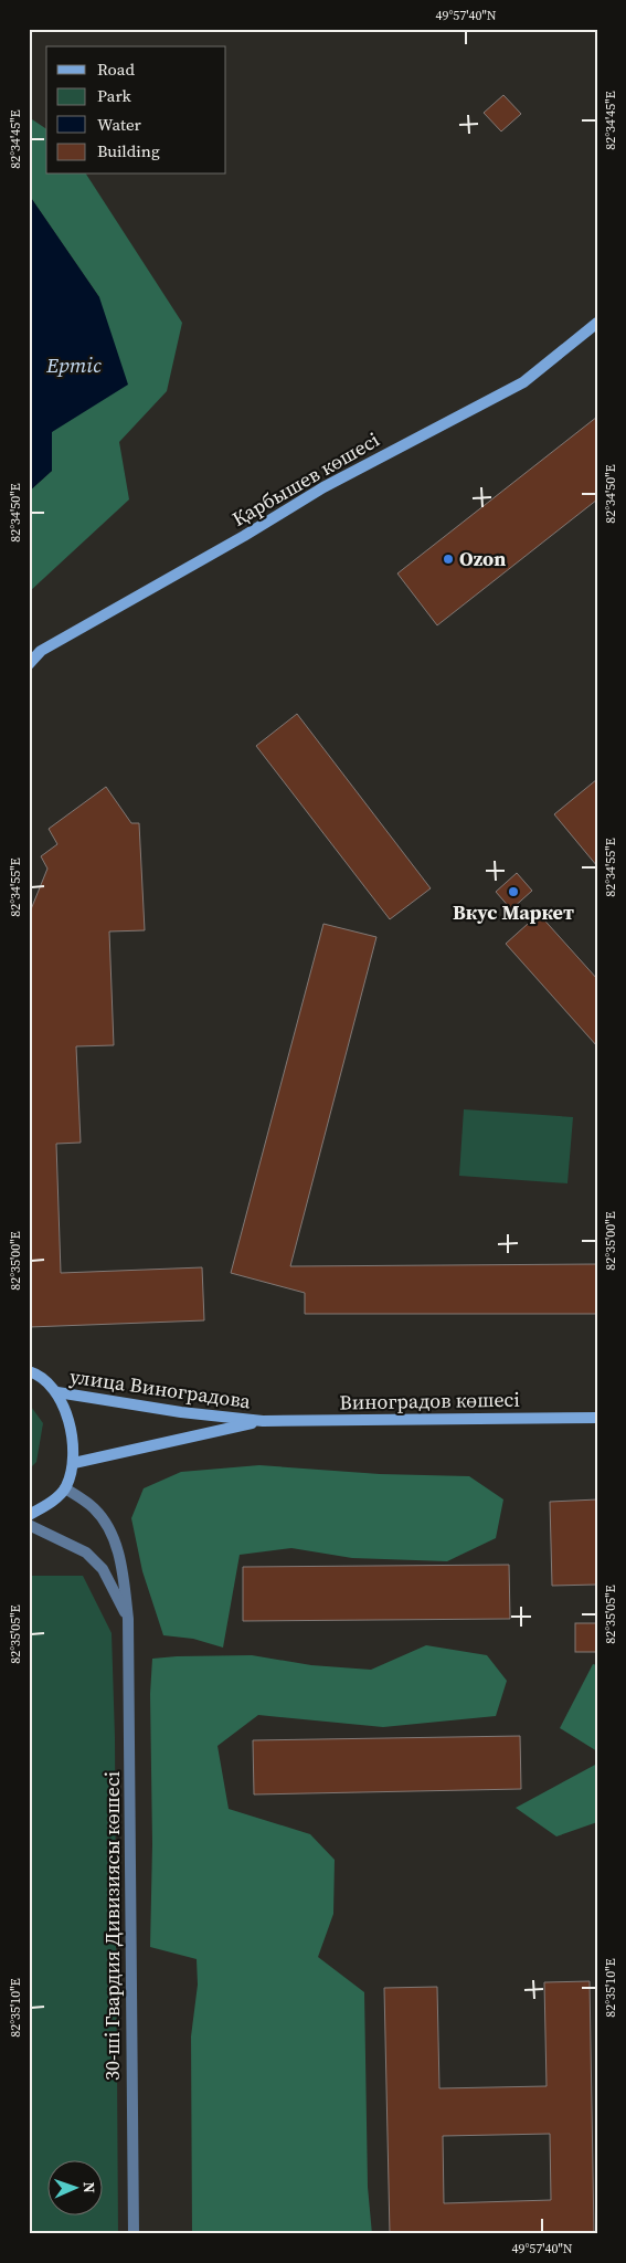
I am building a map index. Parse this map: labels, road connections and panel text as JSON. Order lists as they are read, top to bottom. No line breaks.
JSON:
{"streets":{"main road":["Қарбышев көшесі","улица Виноградова","Виноградов көшесі"],"street":["30-ші Гвардия Дивизиясы көшесі"]},"crossings":[["улица Виноградова","Виноградов көшесі"]],"water":["Ертіс"],"places":["Ozon","Вкус Маркет"],"legend":["Road","Park","Water","Building"],"north":"right","coordinates":["49°57'40\"N","82°34'45\"E","82°34'50\"E","82°34'55\"E","82°35'00\"E","82°35'05\"E","82°35'10\"E"]}
